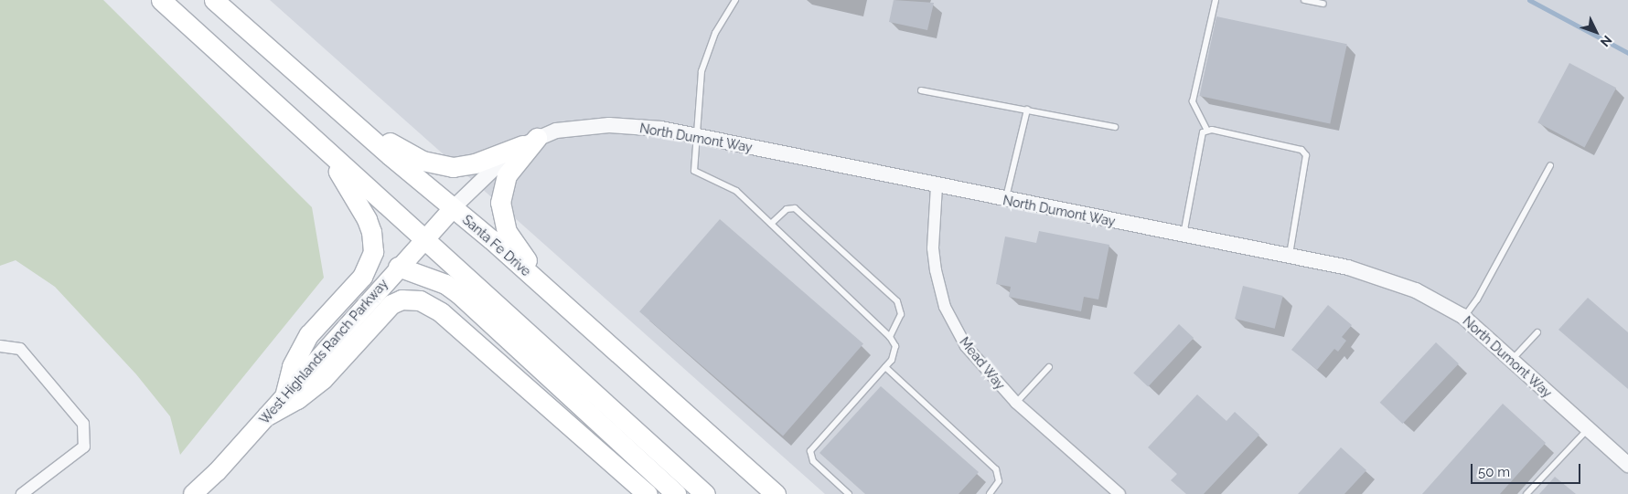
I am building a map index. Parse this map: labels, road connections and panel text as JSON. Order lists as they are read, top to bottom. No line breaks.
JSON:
{"streets":{"highway":["Santa Fe Drive"],"main road":["West Highlands Ranch Parkway"],"street":["North Dumont Way","Mead Way"]},"crossings":[["North Dumont Way","Santa Fe Drive"],["North Dumont Way","West Highlands Ranch Parkway"],["North Dumont Way","Mead Way"],["Santa Fe Drive","West Highlands Ranch Parkway"]],"scale_bar":"50 m","north":"bottom right"}
